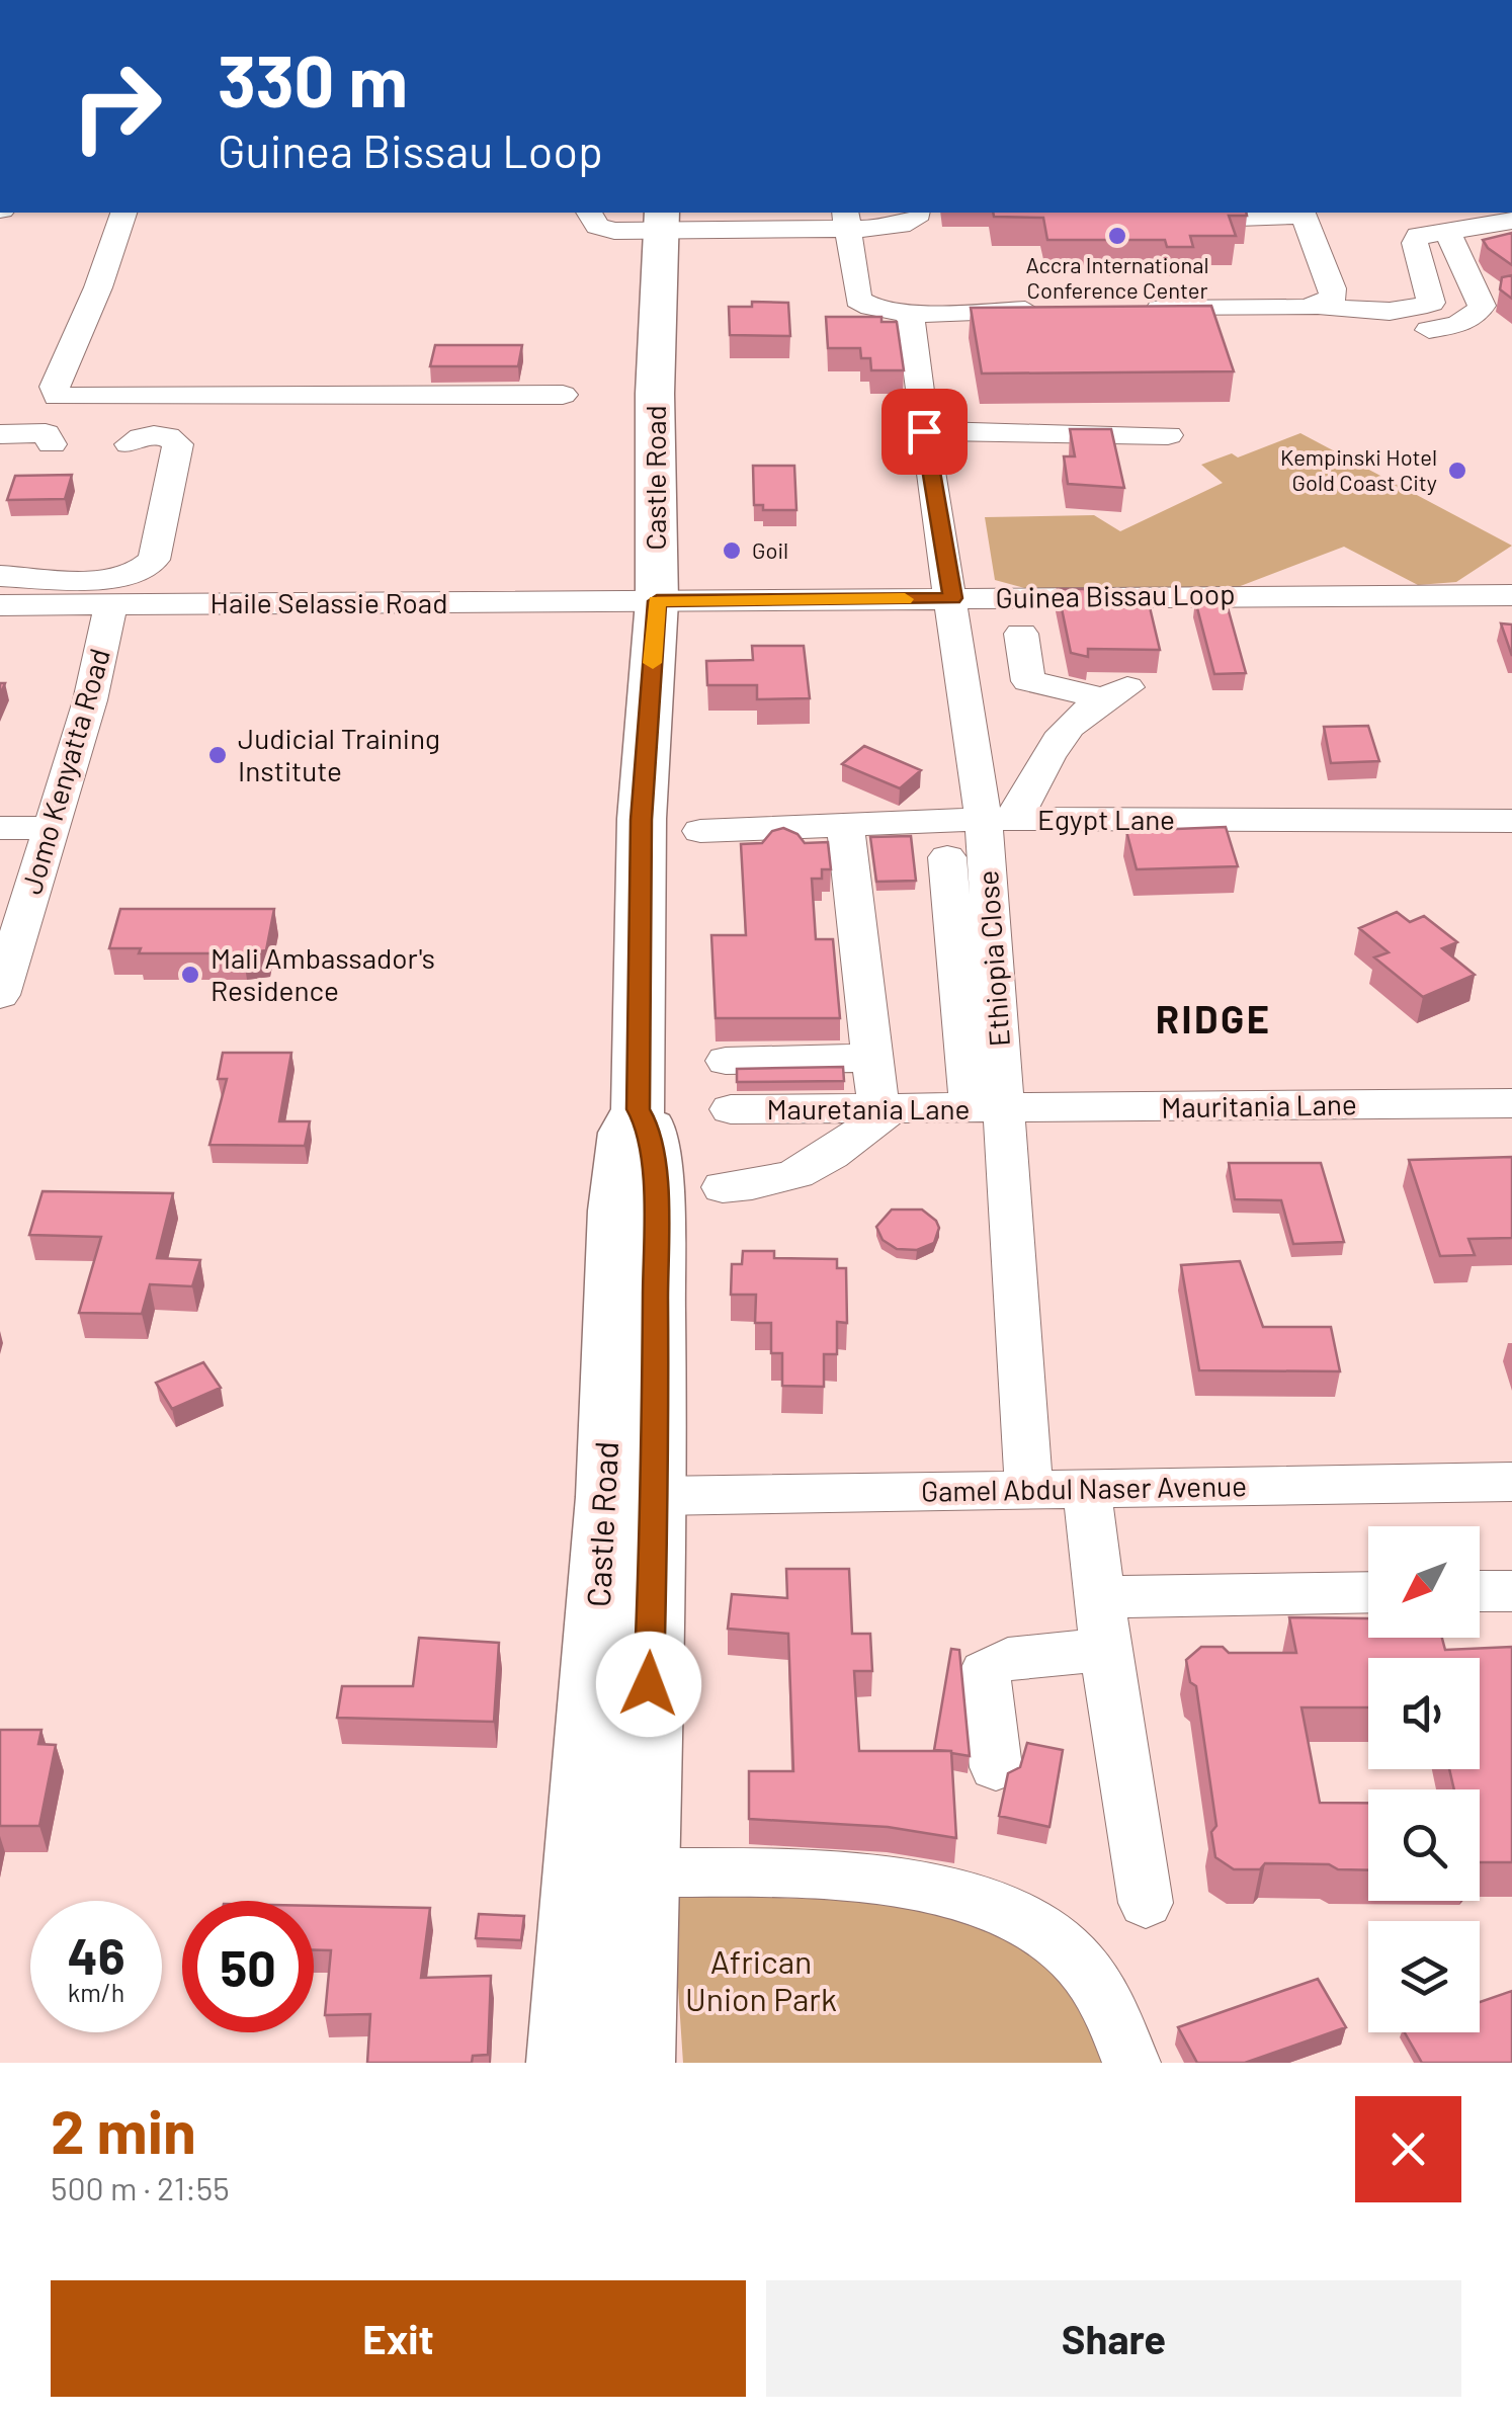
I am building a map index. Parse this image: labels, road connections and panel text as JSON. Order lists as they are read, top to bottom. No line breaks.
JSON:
{"streets":{"main road":["Castle Road"],"street":["Guinea Bissau Loop","Haile Selassie Road","Jomo Kenyatta Road","Egypt Lane","Ethiopia Close","Mauritania Lane","Mauretania Lane","Gamel Abdul Naser Avenue"]},"crossings":[["Castle Road","Guinea Bissau Loop"],["Castle Road","Haile Selassie Road"],["Castle Road","Gamel Abdul Naser Avenue"],["Guinea Bissau Loop","Haile Selassie Road"],["Guinea Bissau Loop","Ethiopia Close"],["Haile Selassie Road","Jomo Kenyatta Road"],["Egypt Lane","Ethiopia Close"],["Ethiopia Close","Mauritania Lane"],["Ethiopia Close","Mauretania Lane"],["Ethiopia Close","Gamel Abdul Naser Avenue"],["Mauritania Lane","Mauretania Lane"]],"districts":["RIDGE"],"parks":["African Union Park"],"places":["Accra International Conference Center","Kempinski Hotel Gold Coast City","Goil","Judicial Training Institute","Mali Ambassador's Residence"],"north":"bottom left","page":{"turn":["330 m","Guinea Bissau Loop"],"speed":"46 km/h","limit":"50","heading":["2 min","500 m · 21:55"],"buttons":["Exit","Share"]}}
